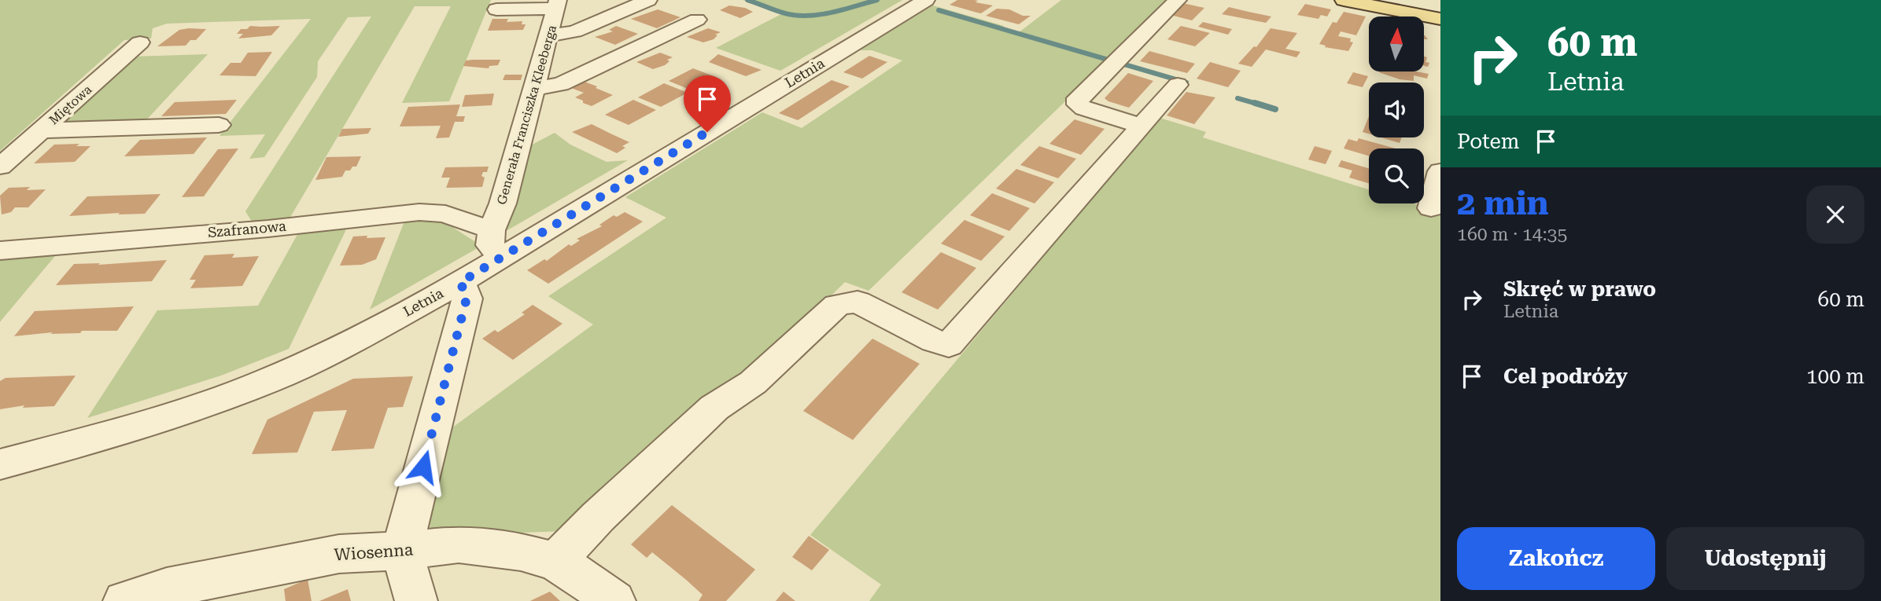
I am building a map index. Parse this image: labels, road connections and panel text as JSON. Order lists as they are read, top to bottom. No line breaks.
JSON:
{"streets":{"street":["Letnia","Miętowa","Generała Franciszka Kleeberga","Szafranowa","Wiosenna"]},"crossings":[["Letnia","Generała Franciszka Kleeberga"],["Letnia","Szafranowa"],["Generała Franciszka Kleeberga","Szafranowa"]],"north":"top","page":{"turn":["60 m","Letnia"],"then":"Potem","heading":["2 min","160 m · 14:35"],"list":[{"name":"Skręć w prawo","note":"Letnia","value":"60 m"},{"name":"Cel podróży","value":"100 m"}],"buttons":["Zakończ","Udostępnij"]}}
